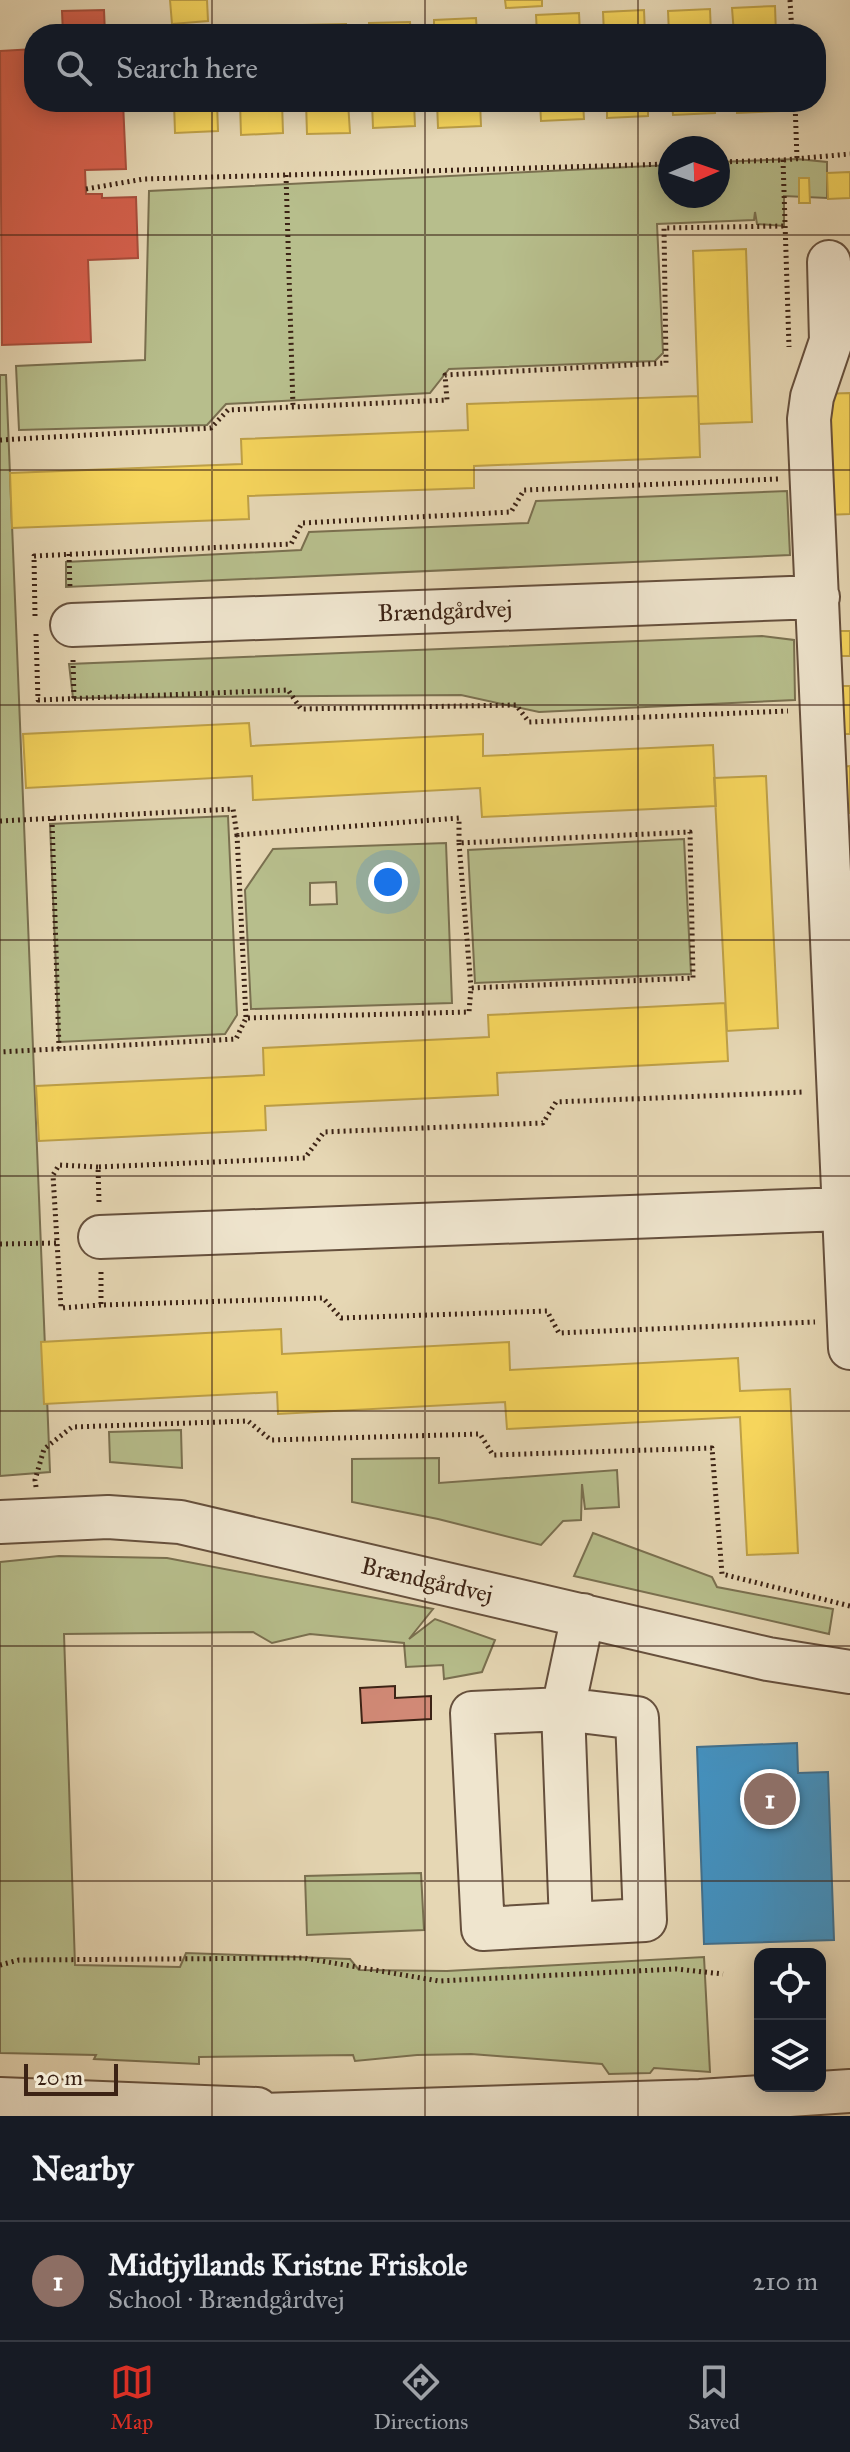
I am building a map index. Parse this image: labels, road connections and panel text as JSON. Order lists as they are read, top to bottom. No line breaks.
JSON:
{"streets":{"street":["Brændgårdvej"]},"scale_bar":"20 m","north":"right","page":{"search":"Search here","pins":"1","scale":"20 m","heading":"Nearby","list":[{"mark":"1","name":"Midtjyllands Kristne Friskole","note":"School · Brændgårdvej","value":"210 m"}],"nav":["Map","Directions","Saved"]}}
